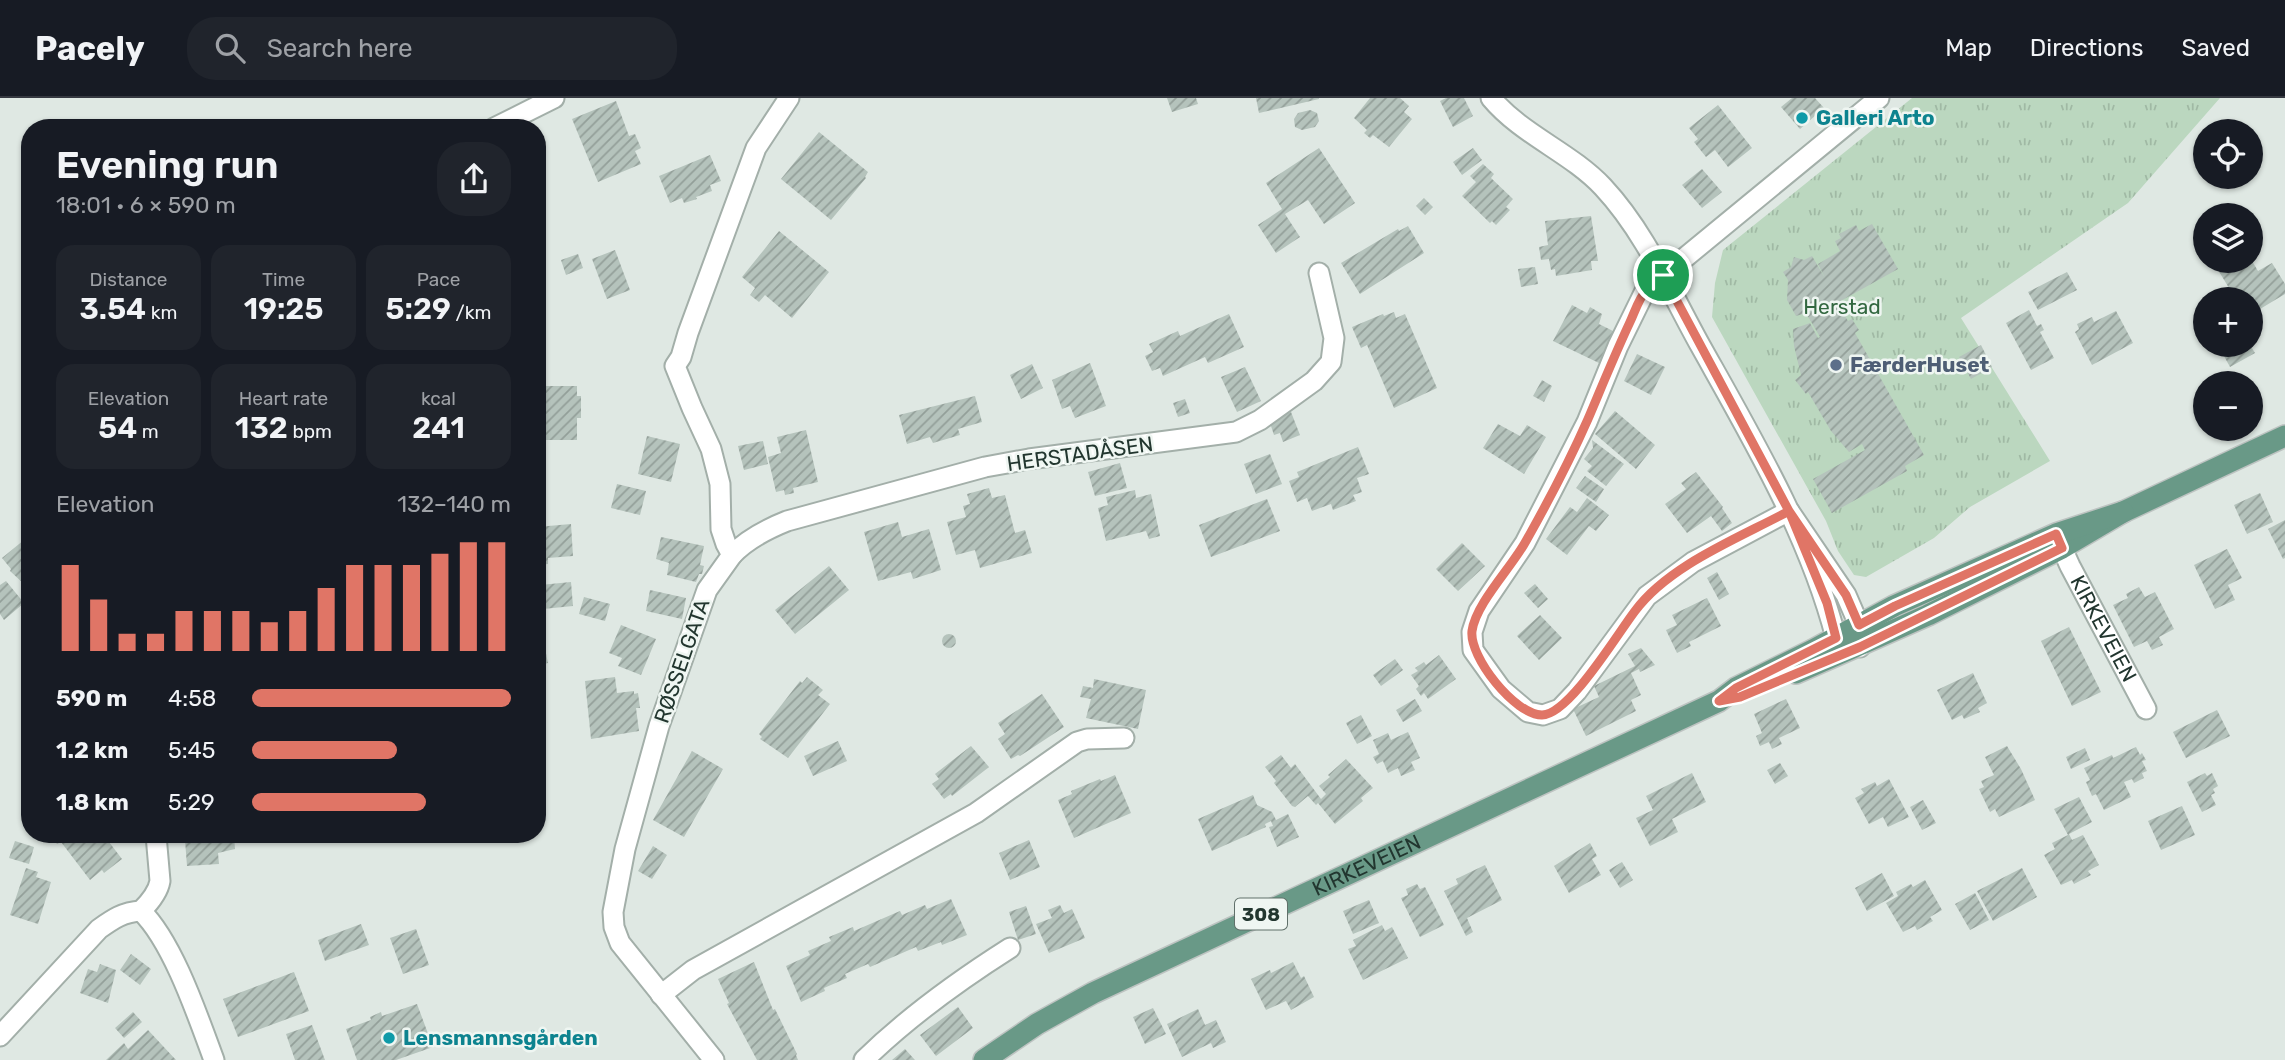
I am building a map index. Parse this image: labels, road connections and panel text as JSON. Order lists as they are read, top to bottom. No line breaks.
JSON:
{"streets":{"main road":["KIRKEVEIEN","308"],"street":["HERSTADÅSEN","RØSSELGATA"]},"crossings":[["HERSTADÅSEN","RØSSELGATA"]],"parks":["Herstad"],"places":["Galleri Arto","FærderHuset","Lensmannsgården"],"page":{"header":"Pacely","search":"Search here","nav":["Map","Directions","Saved"],"map_buttons":["+","−"],"heading":["Evening run","18:01 · 6 × 590 m"],"stats":[["Distance","3.54 km"],["Time","19:25"],["Pace","5:29 /km"],["Elevation","54 m"],["Heart rate","132 bpm"],["kcal","241"]],"chart":["Elevation","132–140 m"],"list":[{"name":"590 m","note":"4:58"},{"name":"1.2 km","note":"5:45"},{"name":"1.8 km","note":"5:29"}]}}
